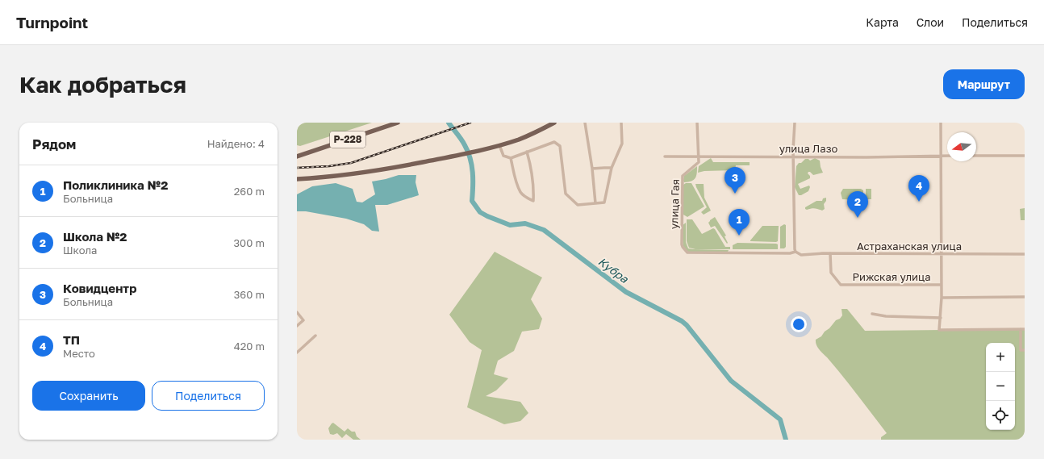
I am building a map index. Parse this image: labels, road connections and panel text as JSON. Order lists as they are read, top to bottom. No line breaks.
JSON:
{"streets":{"main road":["Р-228"],"street":["улица Лазо","улица Гая","Астраханская улица","Рижская улица"]},"crossings":[["улица Лазо","улица Гая"],["улица Гая","Астраханская улица"],["Астраханская улица","Рижская улица"]],"water":["Кубра"],"north":"left","page":{"header":"Turnpoint","nav":["Карта","Слои","Поделиться"],"buttons":["Маршрут",["Сохранить","Поделиться"]],"title":"Как добраться","heading":["Рядом","Найдено: 4"],"list":[{"mark":"1","name":"Поликлиника №2","note":"Больница","value":"260 m"},{"mark":"2","name":"Школа №2","note":"Школа","value":"300 m"},{"mark":"3","name":"Ковидцентр","note":"Больница","value":"360 m"},{"mark":"4","name":"ТП","note":"Место","value":"420 m"}],"pins":["3","4","2","1"],"map_buttons":["+","−"]}}
